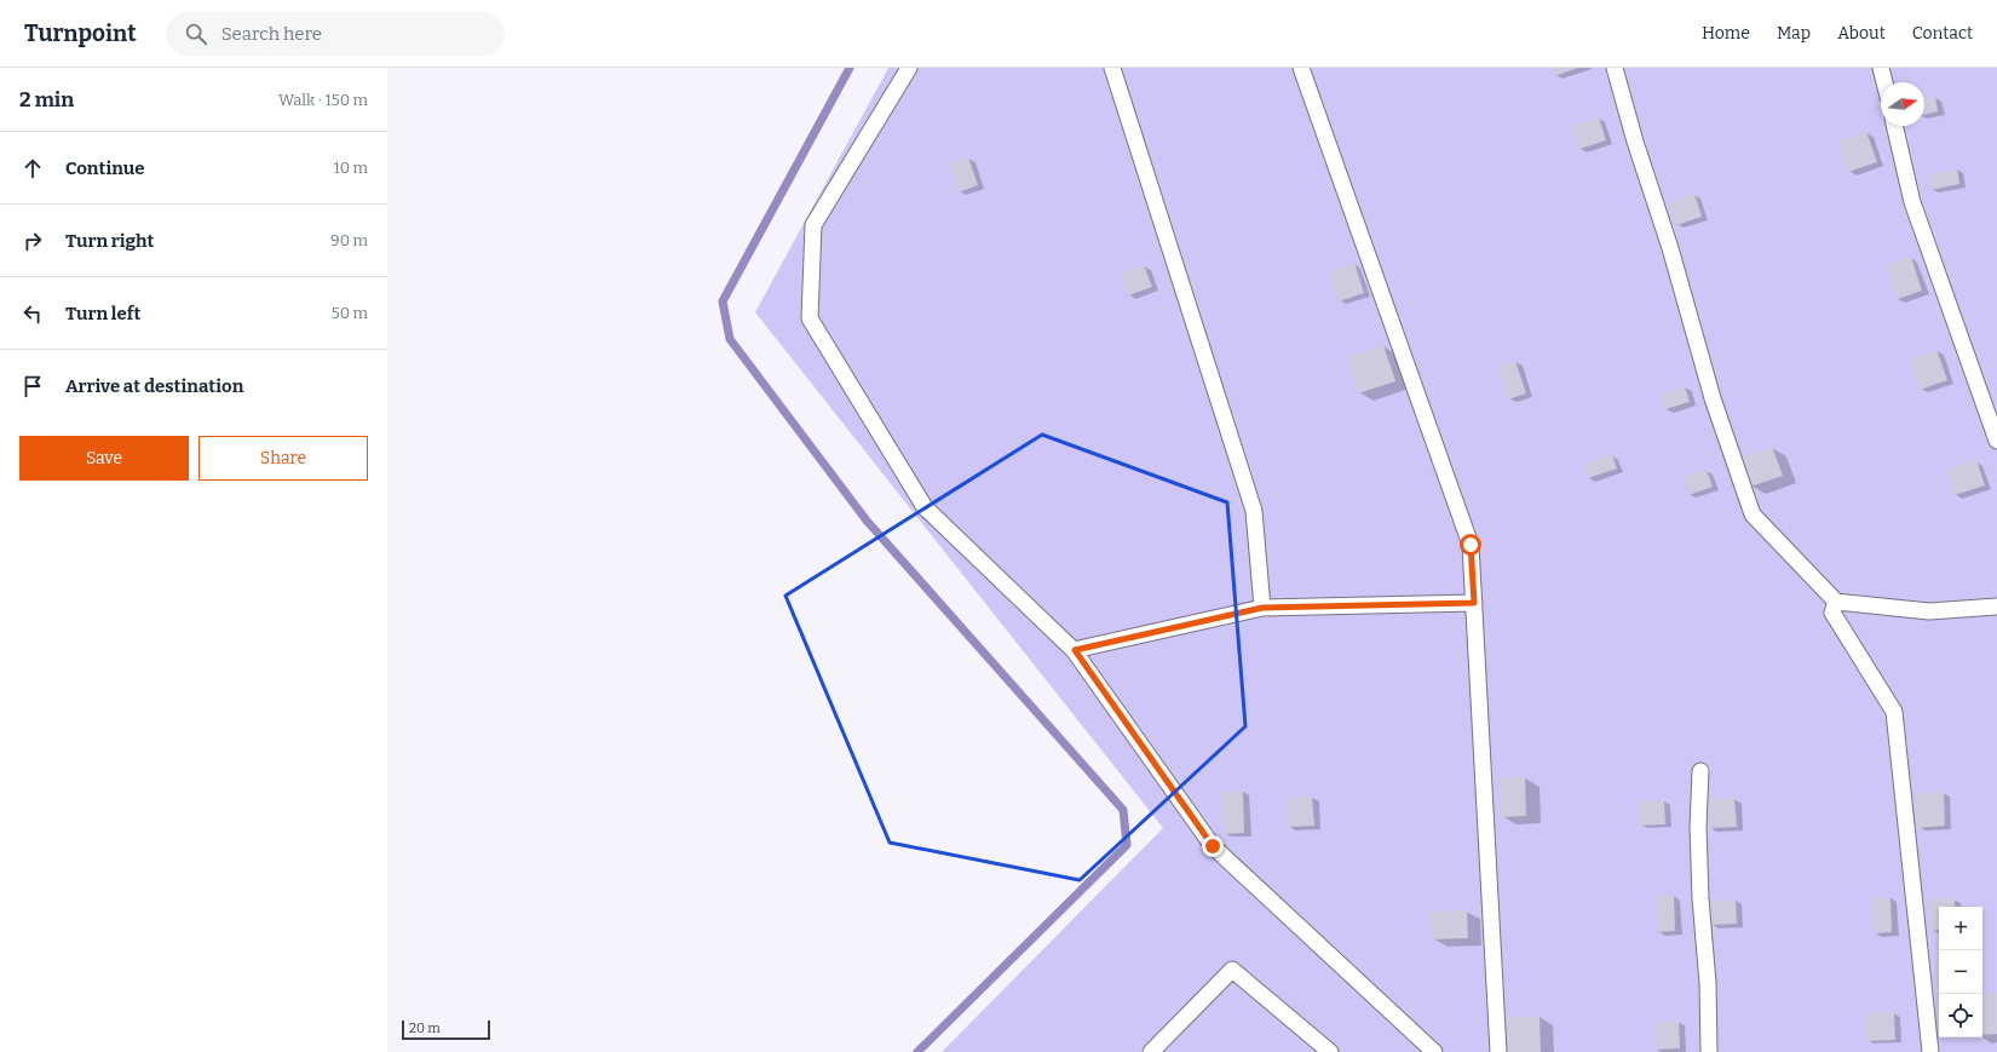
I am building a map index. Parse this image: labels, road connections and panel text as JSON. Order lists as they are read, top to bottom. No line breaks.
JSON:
{"scale_bar":"20 m","north":"right","page":{"header":"Turnpoint","search":"Search here","nav":["Home","Map","About","Contact"],"heading":["2 min","Walk · 150 m"],"list":[["Continue","10 m"],["Turn right","90 m"],["Turn left","50 m"],"Arrive at destination"],"buttons":["Save","Share"],"map_buttons":["+","−"],"scale":"20 m"}}
